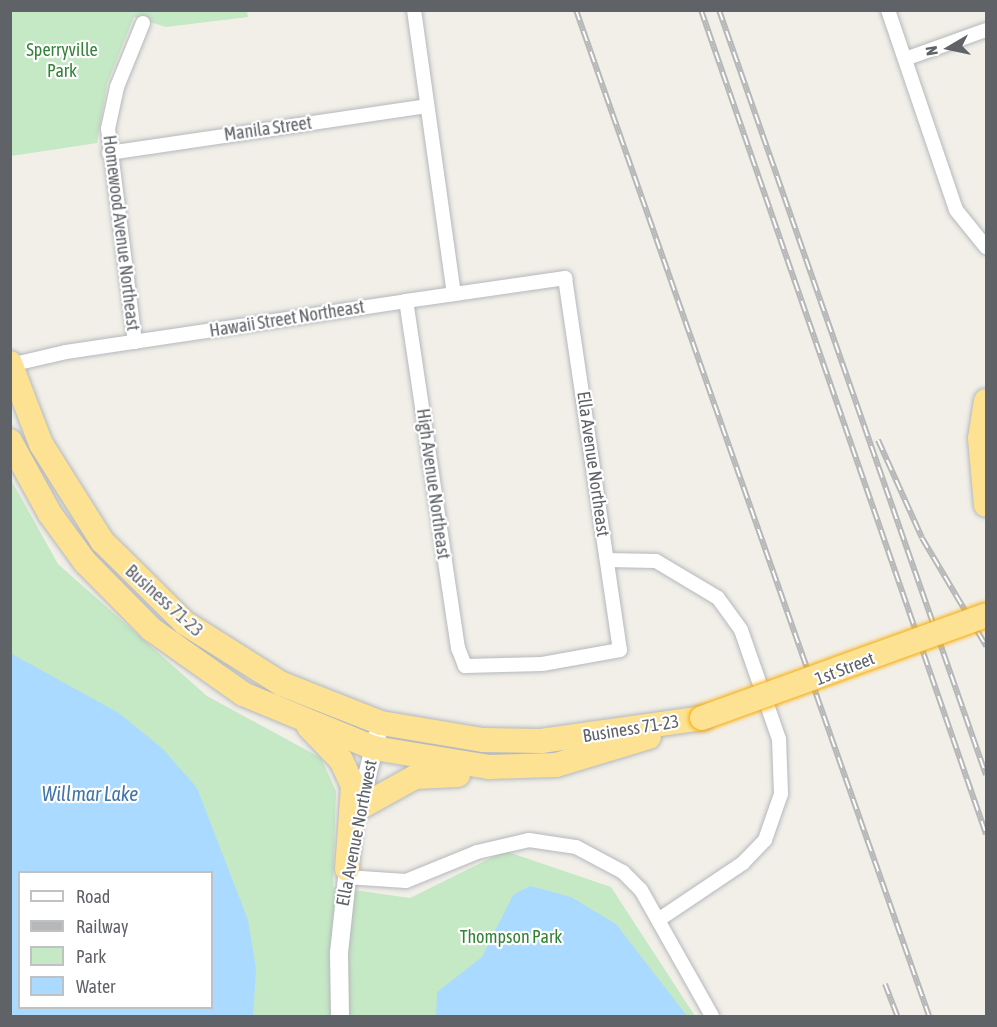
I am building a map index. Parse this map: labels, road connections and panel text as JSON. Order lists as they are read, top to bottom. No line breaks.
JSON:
{"streets":{"highway":["Business 71-23","1st Street"],"street":["Manila Street","Homewood Avenue Northeast","Hawaii Street Northeast","Ella Avenue Northeast","High Avenue Northeast","Ella Avenue Northwest"]},"crossings":[["Manila Street","Homewood Avenue Northeast"],["Homewood Avenue Northeast","Hawaii Street Northeast"],["Hawaii Street Northeast","Ella Avenue Northeast"],["Hawaii Street Northeast","High Avenue Northeast"],["Hawaii Street Northeast","Business 71-23"],["Ella Avenue Northeast","High Avenue Northeast"],["Business 71-23","1st Street"],["Business 71-23","Ella Avenue Northwest"]],"water":["Willmar Lake"],"parks":["Sperryville Park","Thompson Park"],"legend":["Road","Railway","Park","Water"],"north":"left"}
